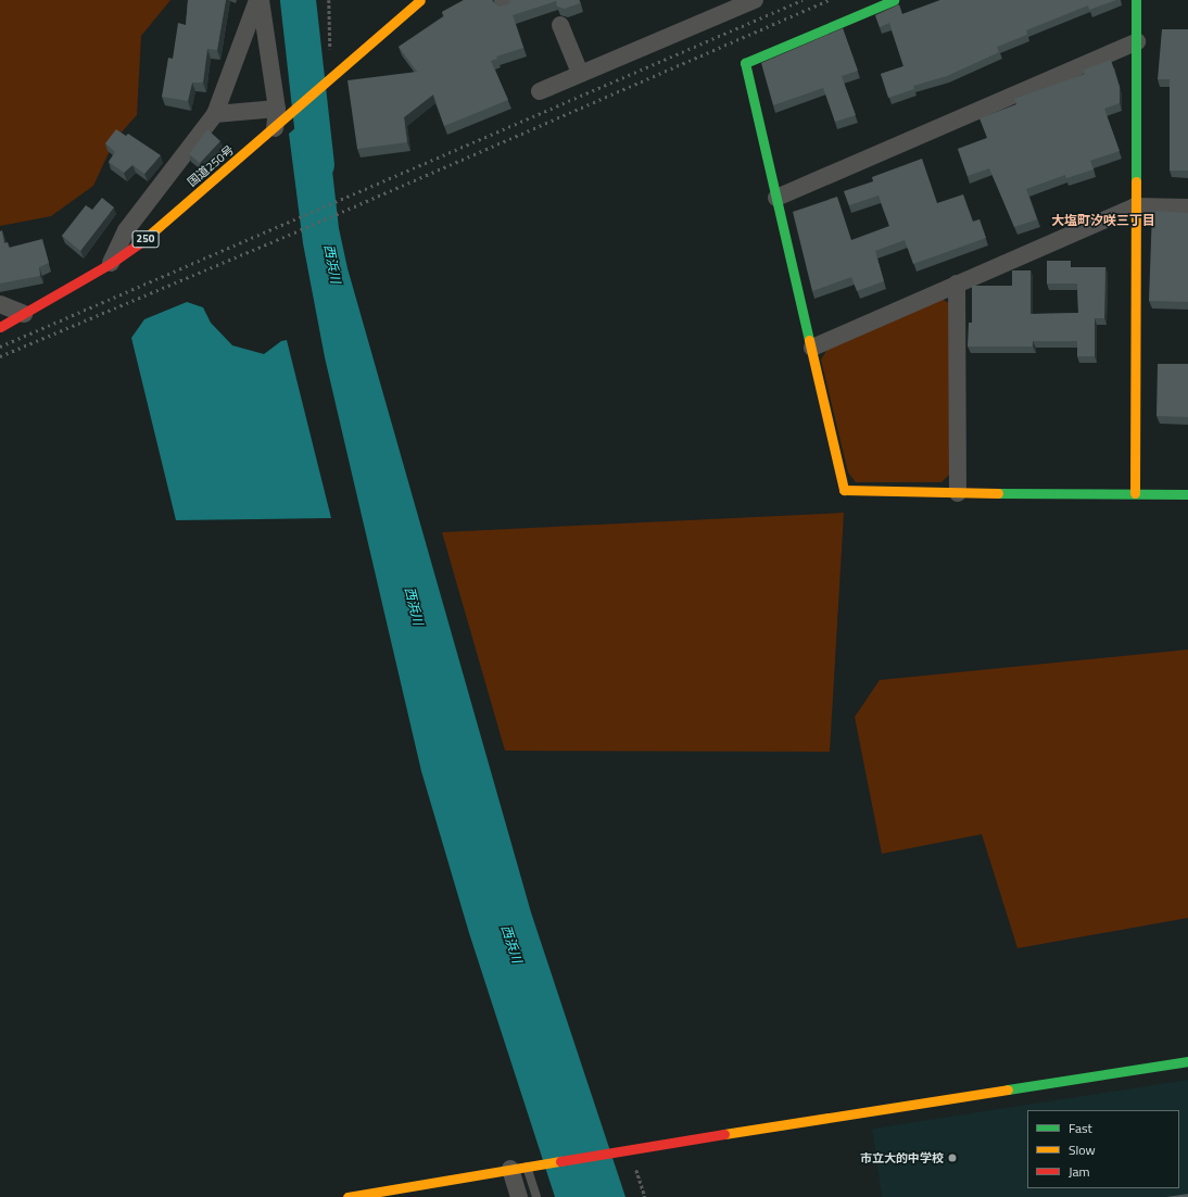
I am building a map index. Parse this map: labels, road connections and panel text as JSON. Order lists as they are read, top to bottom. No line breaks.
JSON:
{"streets":{"main road":["国道250号","250"]},"districts":["大塩町汐咲三丁目"],"water":["西浜川"],"places":["市立大的中学校"],"legend":["Fast","Slow","Jam"]}
